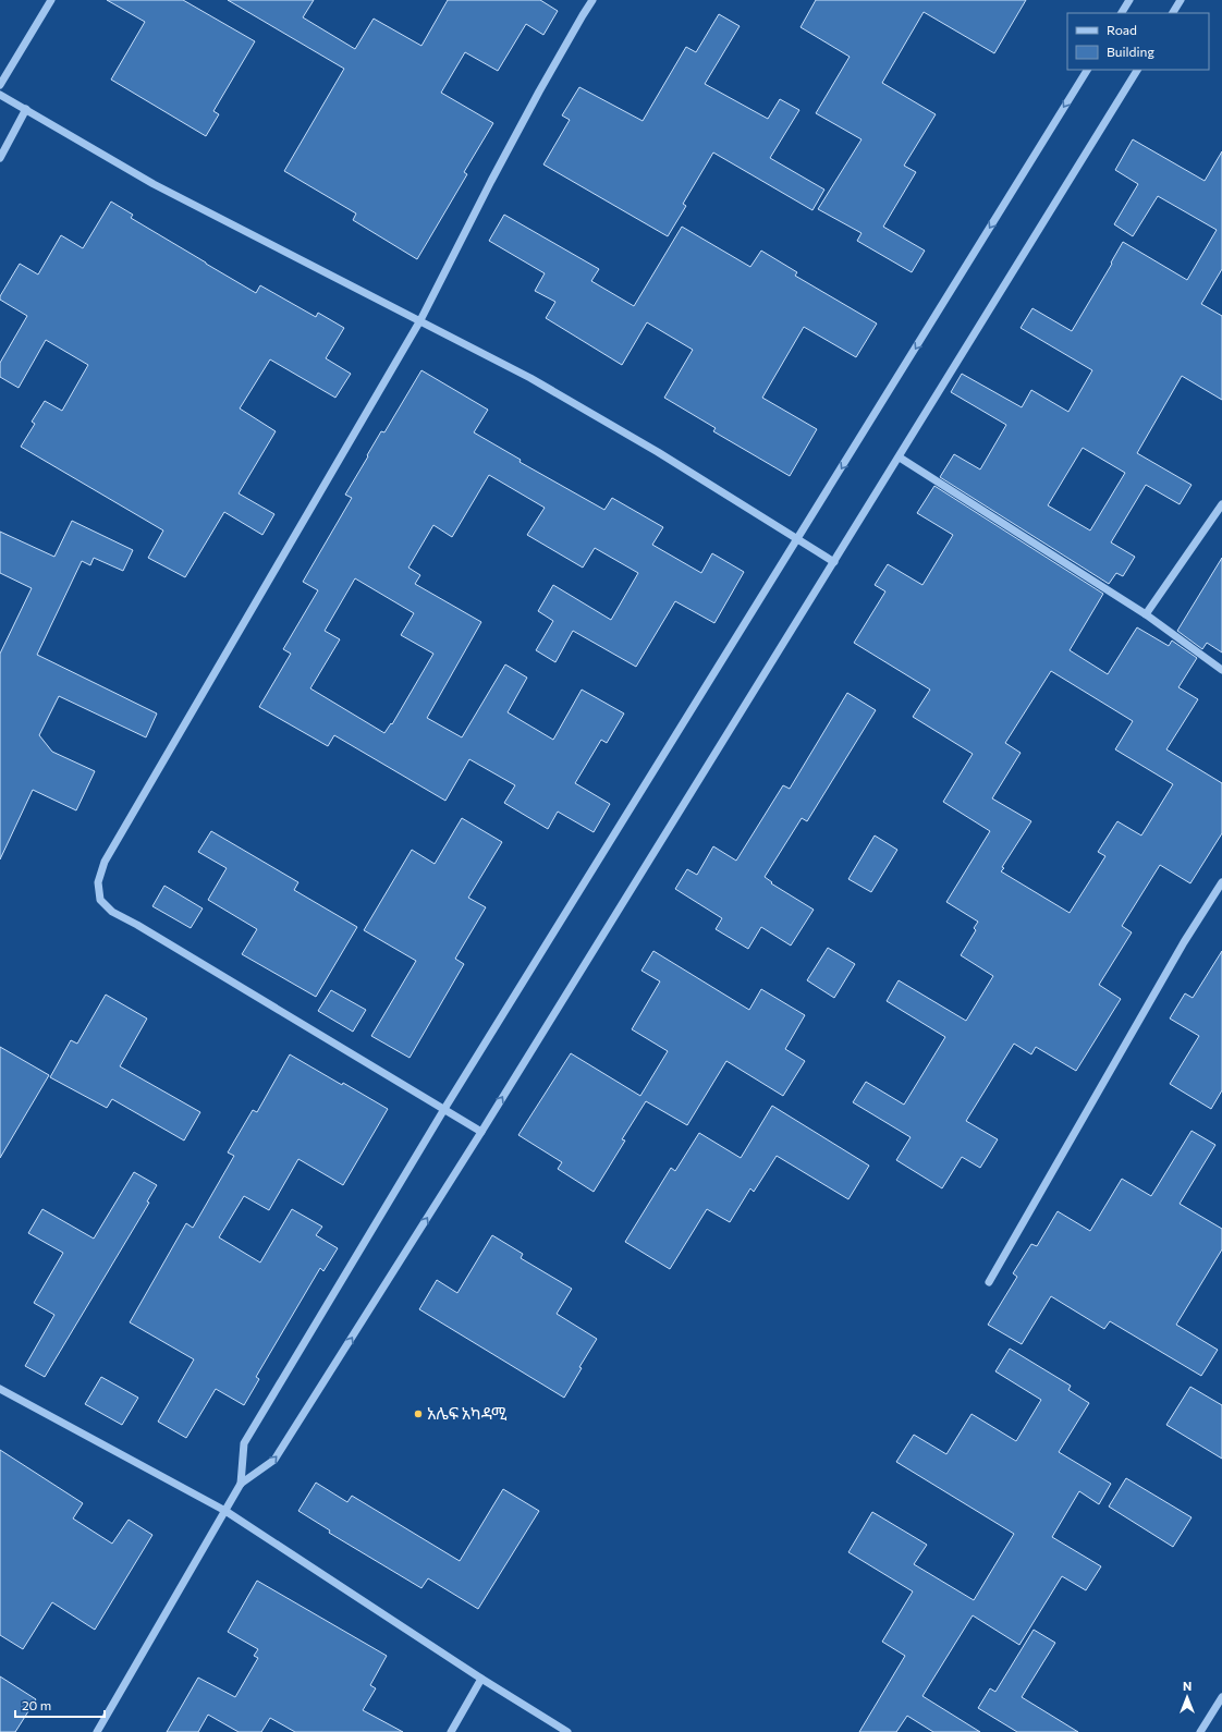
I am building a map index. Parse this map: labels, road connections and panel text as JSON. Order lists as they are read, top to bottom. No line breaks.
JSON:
{"places":["አሌፍ አካዳሚ"],"legend":["Road","Building"],"scale_bar":"20 m","north":"top"}
